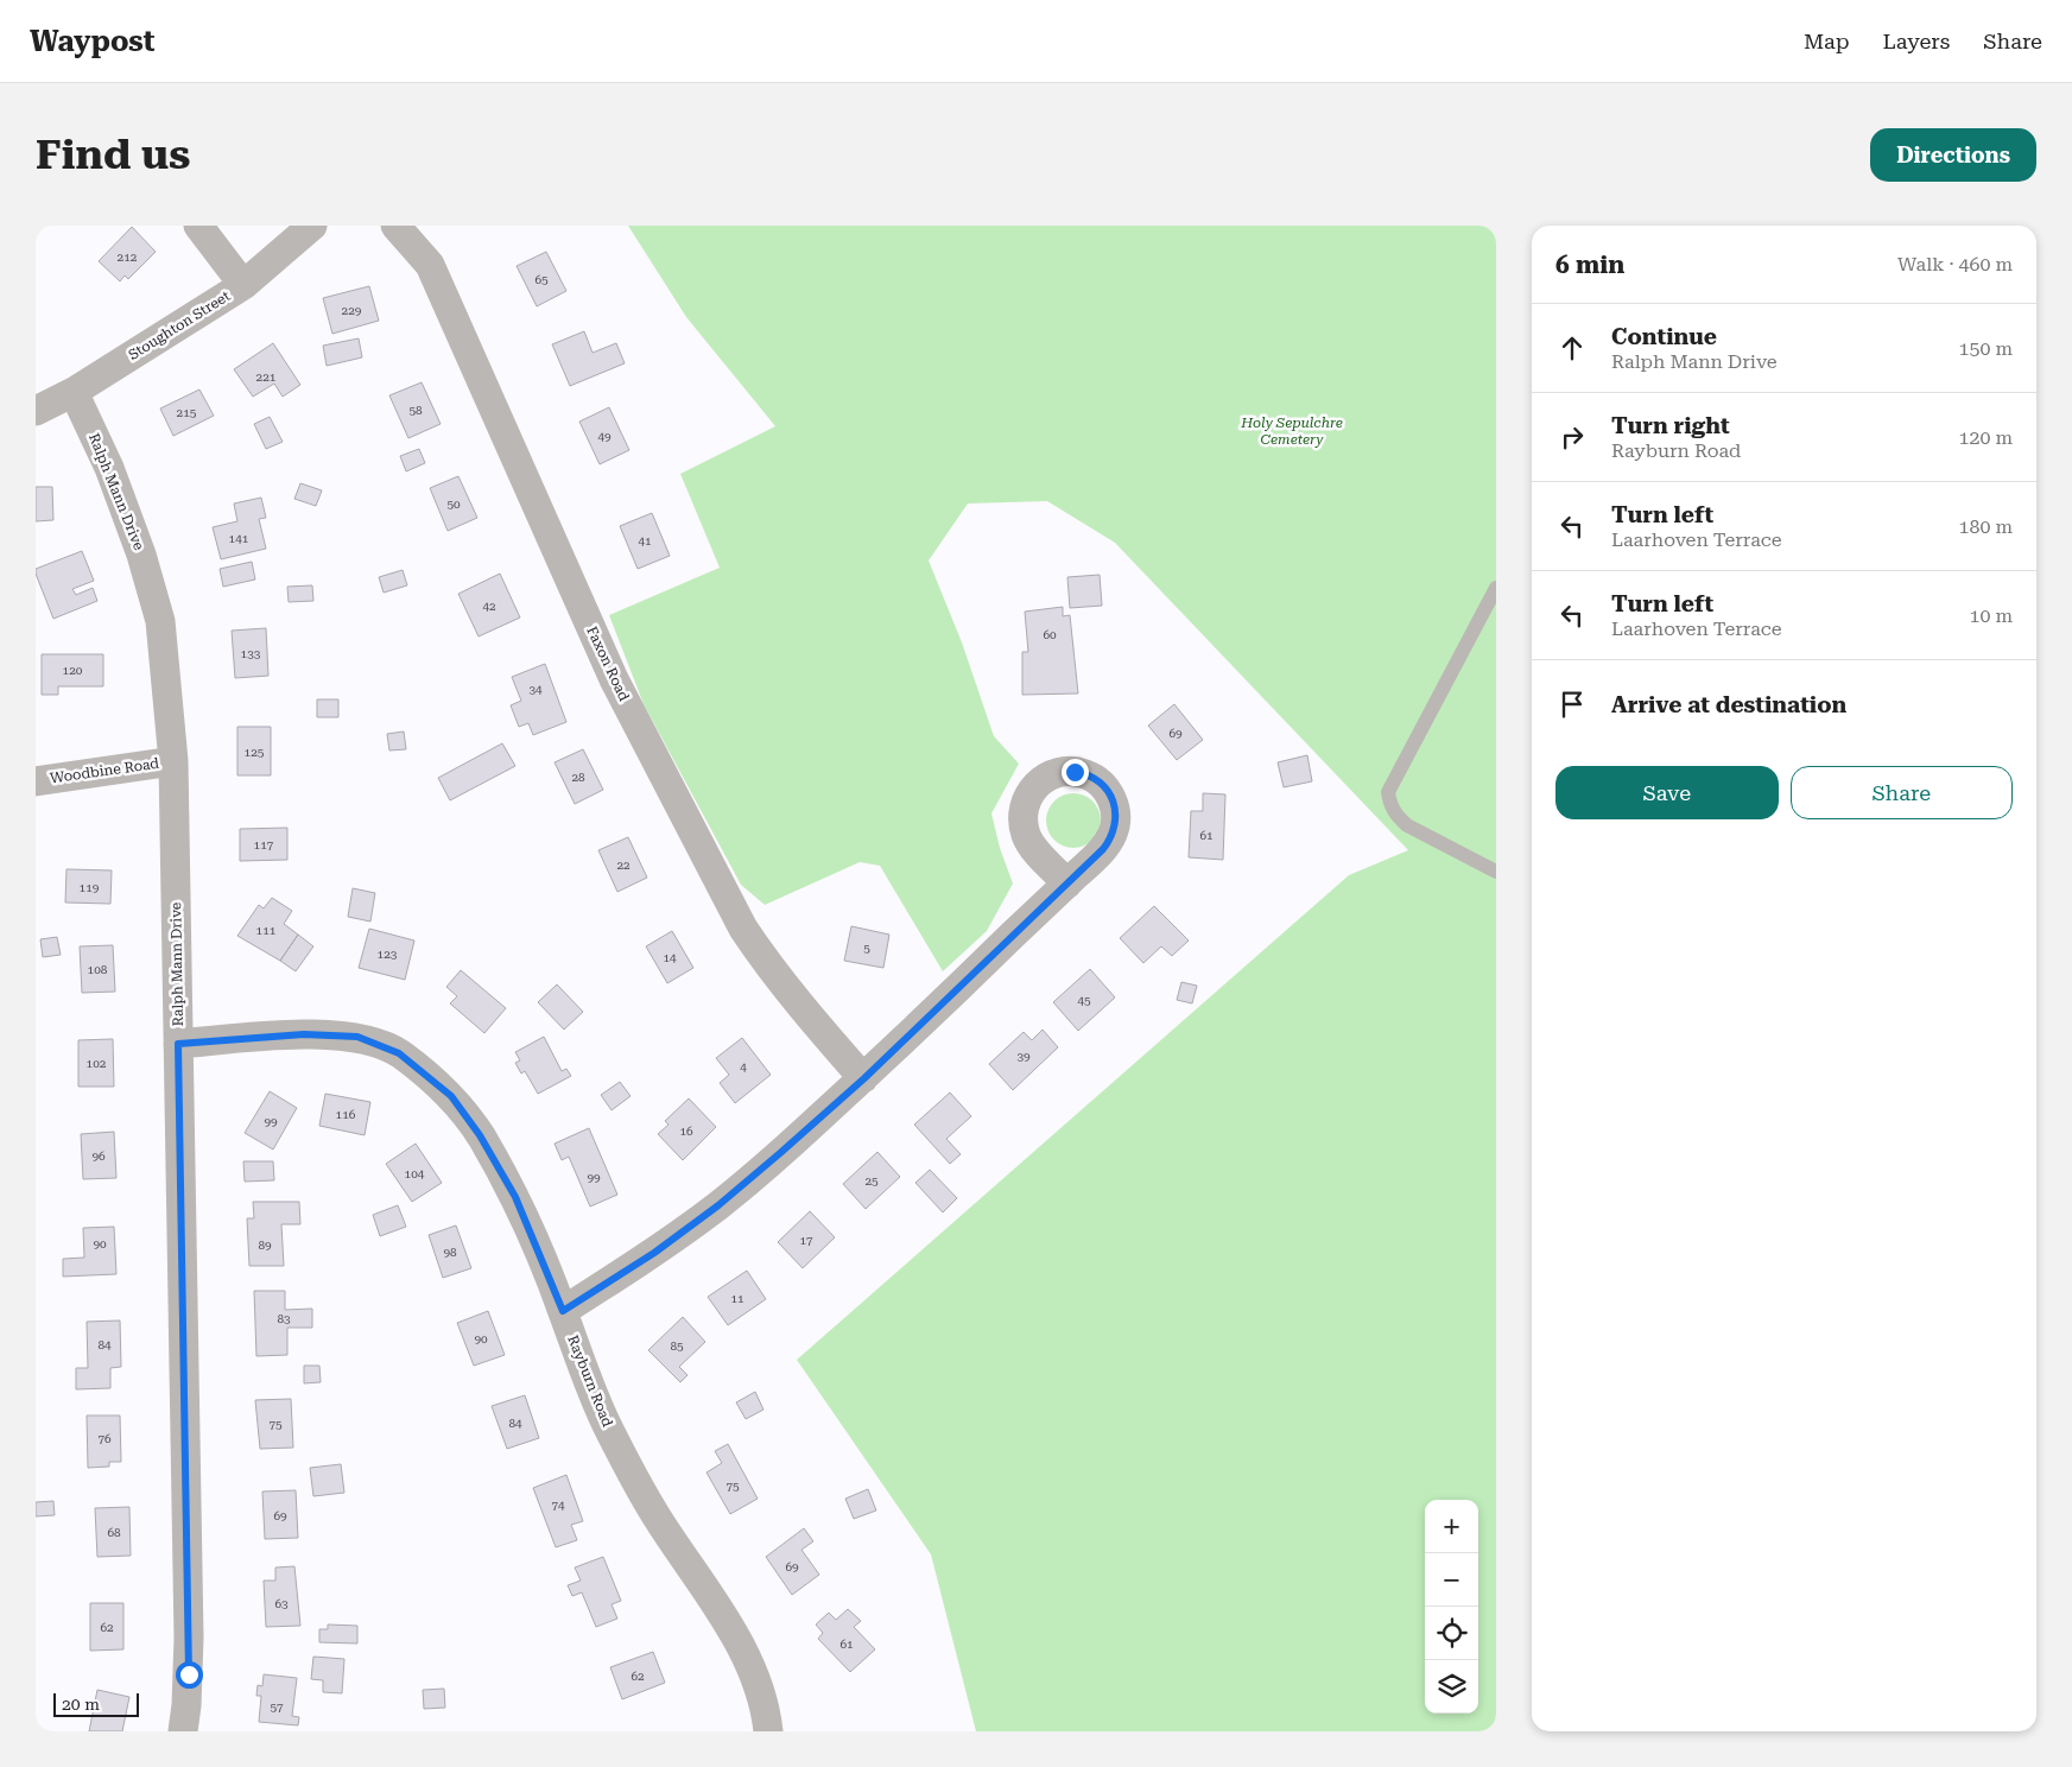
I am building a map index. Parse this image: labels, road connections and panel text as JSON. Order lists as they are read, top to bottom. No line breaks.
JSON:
{"streets":{"street":["Stoughton Street","Ralph Mann Drive","Faxon Road","Woodbine Road","Rayburn Road"]},"crossings":[["Stoughton Street","Ralph Mann Drive"],["Ralph Mann Drive","Woodbine Road"],["Ralph Mann Drive","Rayburn Road"]],"parks":["Holy Sepulchre Cemetery"],"house_numbers":["212","65","229","221","58","215","49","50","141","41","42","60","133","120","34","69","125","28","61","117","22","119","111","5","123","14","108","45","39","102","4","116","99","16","96","104","99","25","17","90","89","98","11","83","90","84","85","84","75","76","75","74","69","68","69","63","62","61","62","57"],"scale_bar":"20 m","page":{"header":"Waypost","nav":["Map","Layers","Share"],"buttons":["Directions",["Save","Share"]],"title":"Find us","heading":["6 min","Walk · 460 m"],"list":[["Continue","Ralph Mann Drive","150 m"],["Turn right","Rayburn Road","120 m"],["Turn left","Laarhoven Terrace","180 m"],["Turn left","Laarhoven Terrace","10 m"],"Arrive at destination"],"map_buttons":["+","−"],"scale":"20 m"}}
